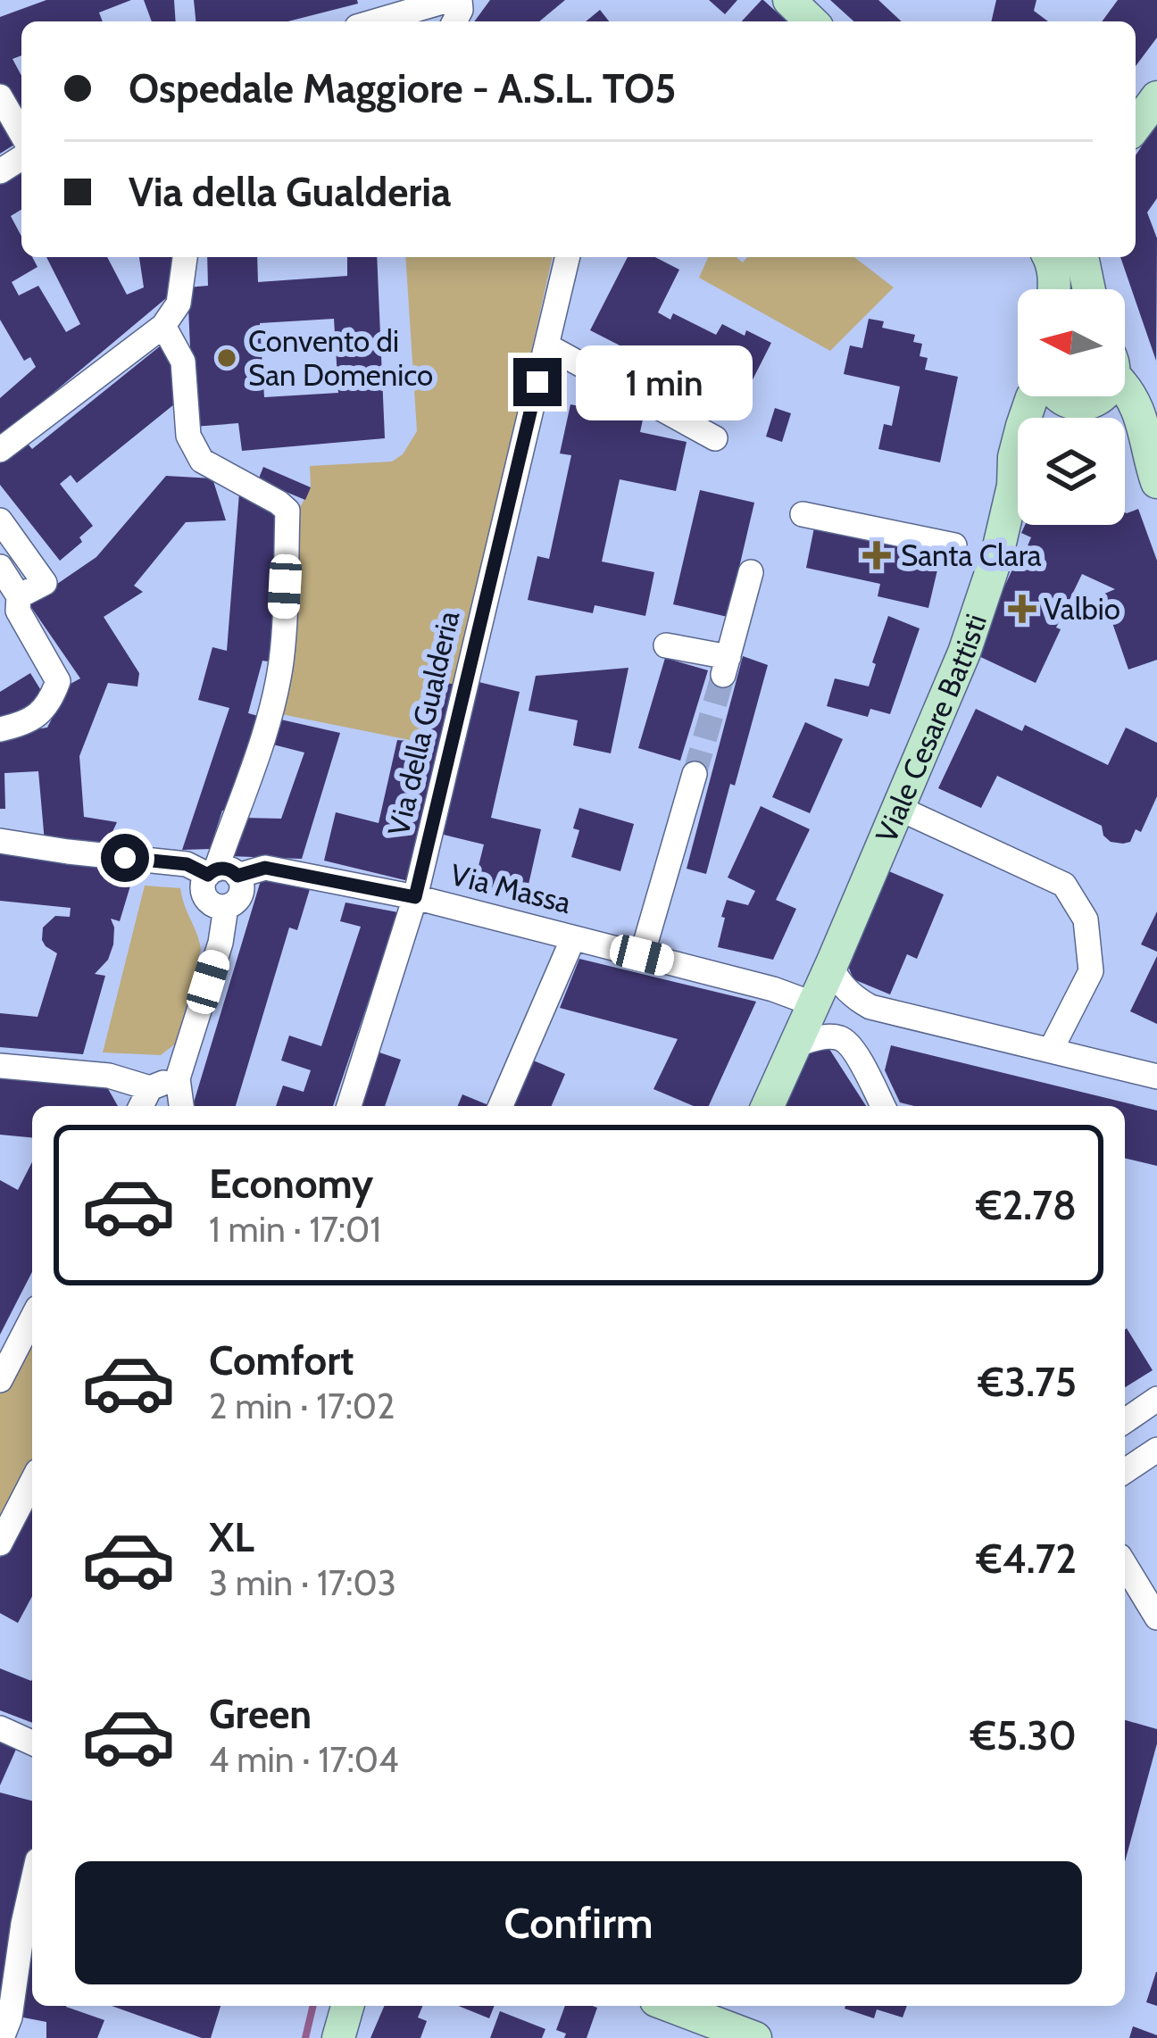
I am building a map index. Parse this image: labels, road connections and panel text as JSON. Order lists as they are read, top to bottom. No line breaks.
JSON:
{"streets":{"street":["Via della Gualderia","Viale Cesare Battisti","Via Massa"]},"crossings":[["Via della Gualderia","Via Massa"],["Viale Cesare Battisti","Via Massa"]],"places":{"other":["Convento di San Domenico"],"health":["Santa Clara","Valbio"]},"north":"left","page":{"banner":["Ospedale Maggiore - A.S.L. TO5","Via della Gualderia"],"bubble":"1 min","list":[{"name":"Economy","note":"1 min · 17:01","value":"€2.78"},{"name":"Comfort","note":"2 min · 17:02","value":"€3.75"},{"name":"XL","note":"3 min · 17:03","value":"€4.72"},{"name":"Green","note":"4 min · 17:04","value":"€5.30"}],"buttons":"Confirm"}}
